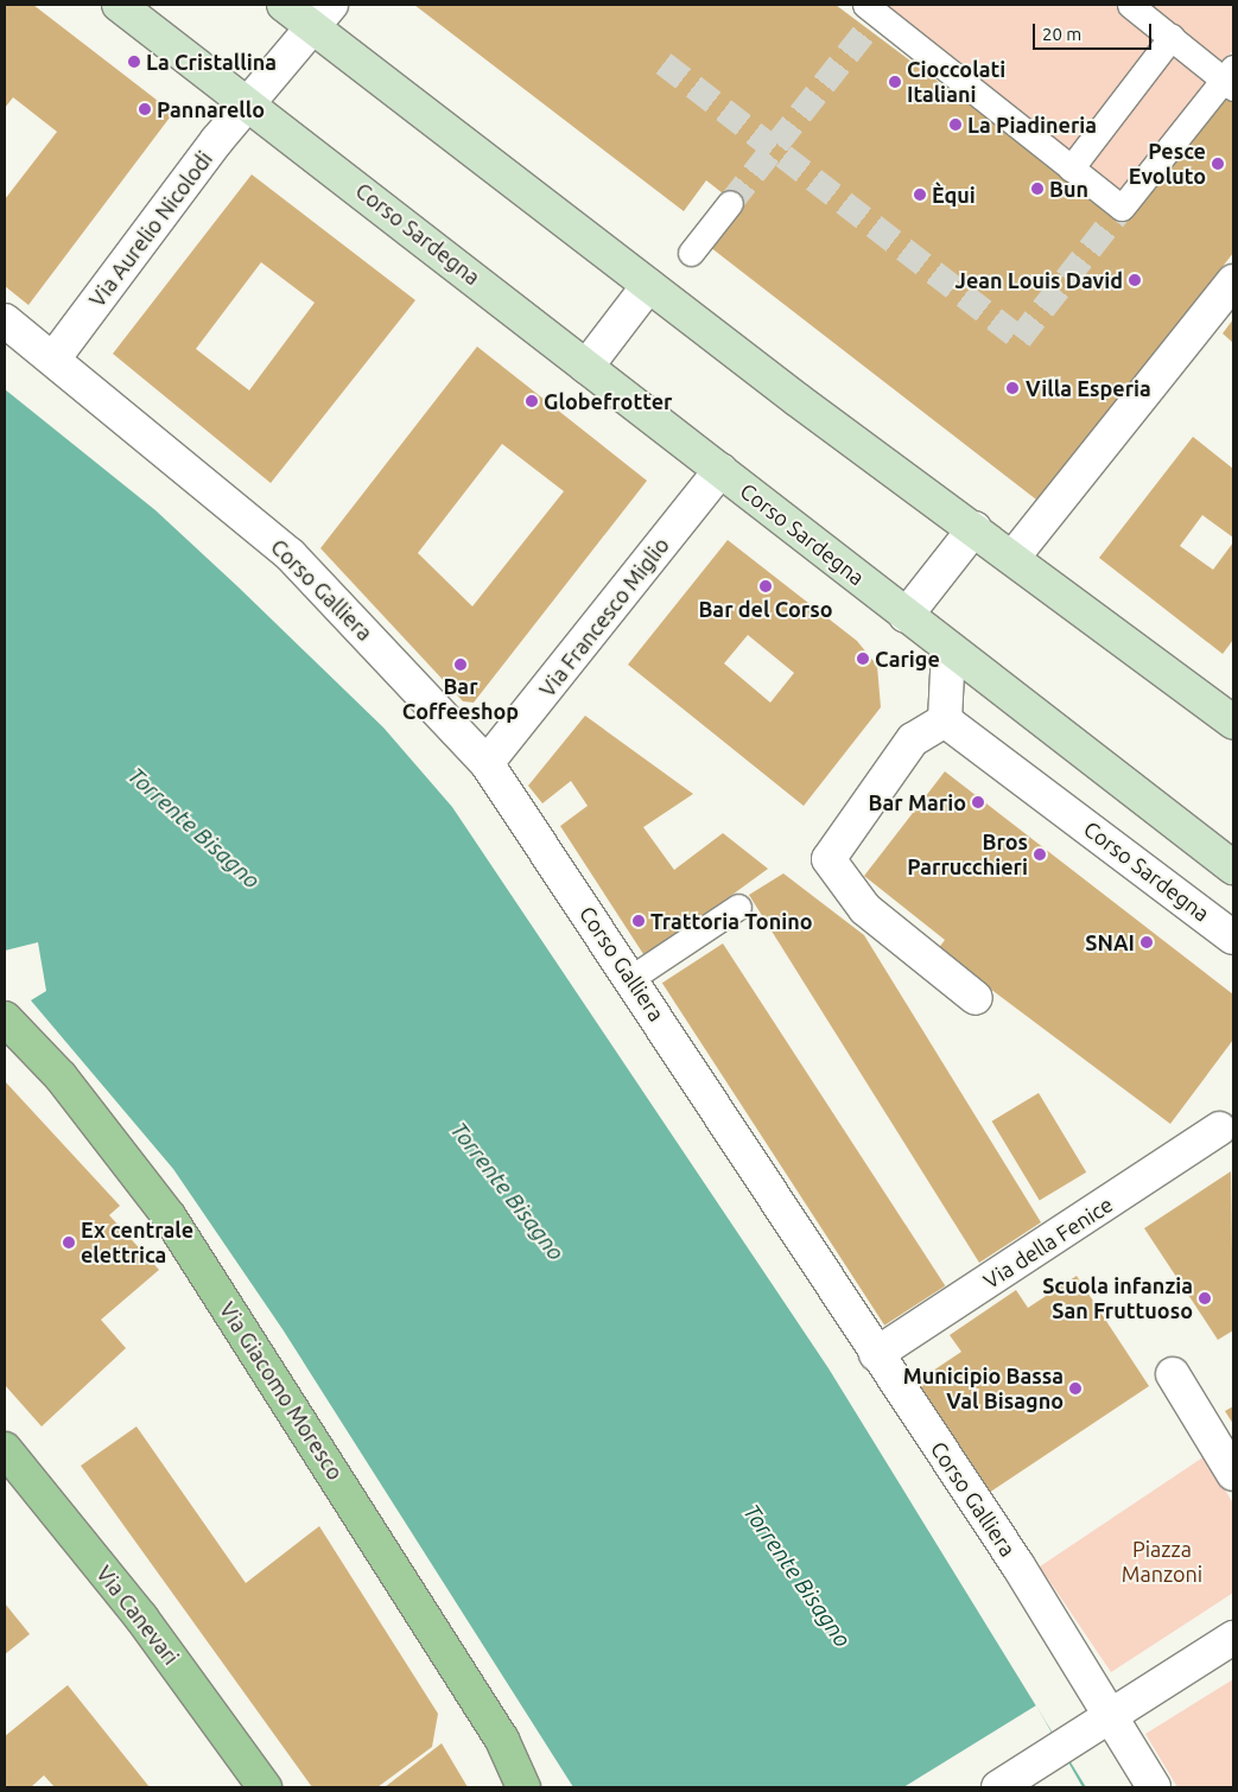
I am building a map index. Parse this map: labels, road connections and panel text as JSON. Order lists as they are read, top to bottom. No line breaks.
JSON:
{"streets":{"main road":["Corso Sardegna","Via Giacomo Moresco","Via Canevari"],"street":["Via Aurelio Nicolodi","Corso Galliera","Via Francesco Miglio","Via della Fenice"]},"crossings":[["Via Aurelio Nicolodi","Corso Sardegna"],["Via Aurelio Nicolodi","Corso Galliera"],["Corso Sardegna","Via Francesco Miglio"],["Corso Galliera","Via Francesco Miglio"],["Corso Galliera","Via della Fenice"]],"water":["Torrente Bisagno"],"parks":["Piazza Manzoni"],"places":["La Cristallina","Cioccolati Italiani","Pannarello","La Piadineria","Pesce Evoluto","Bun","Èqui","Jean Louis David","Villa Esperia","Globefrotter","Bar del Corso","Carige","Bar Coffeeshop","Bar Mario","Bros Parrucchieri","Trattoria Tonino","SNAI","Ex centrale elettrica","Scuola infanzia San Fruttuoso","Municipio Bassa Val Bisagno"],"scale_bar":"20 m"}
